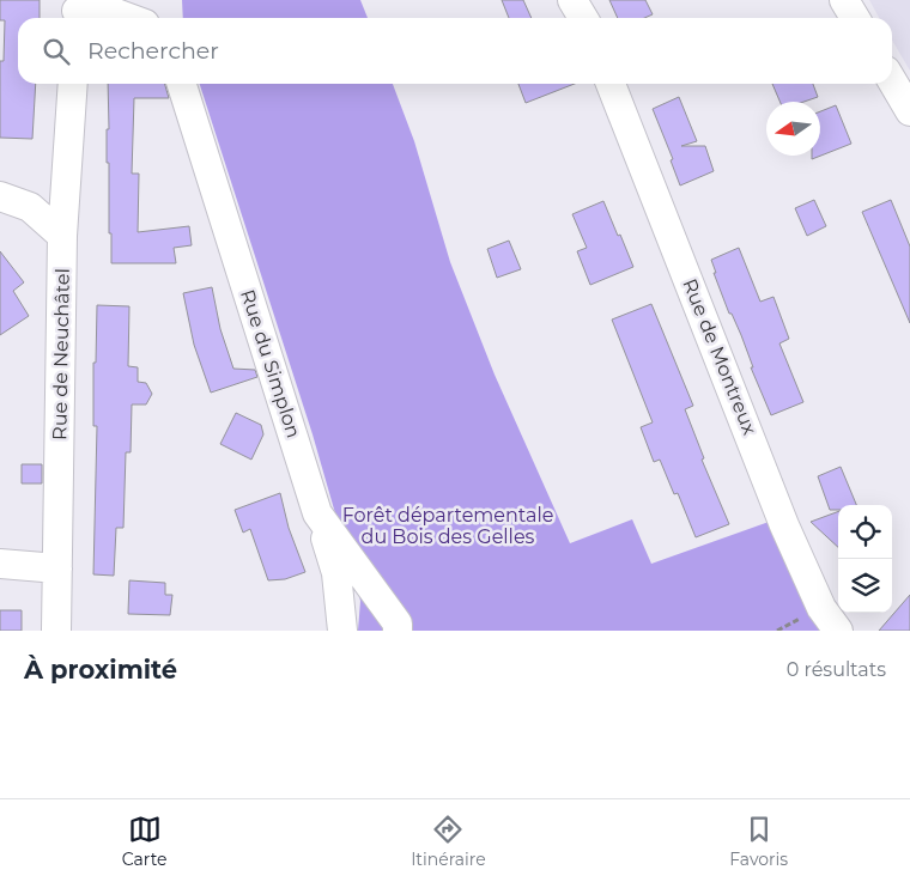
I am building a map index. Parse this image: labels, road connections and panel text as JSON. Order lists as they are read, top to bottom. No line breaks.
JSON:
{"streets":{"street":["Rue de Neuchâtel","Rue de Montreux","Rue du Simplon"]},"parks":["Forêt départementale du Bois des Gelles"],"north":"left","page":{"search":"Rechercher","heading":["À proximité","0 résultats"],"nav":["Carte","Itinéraire","Favoris"]}}
